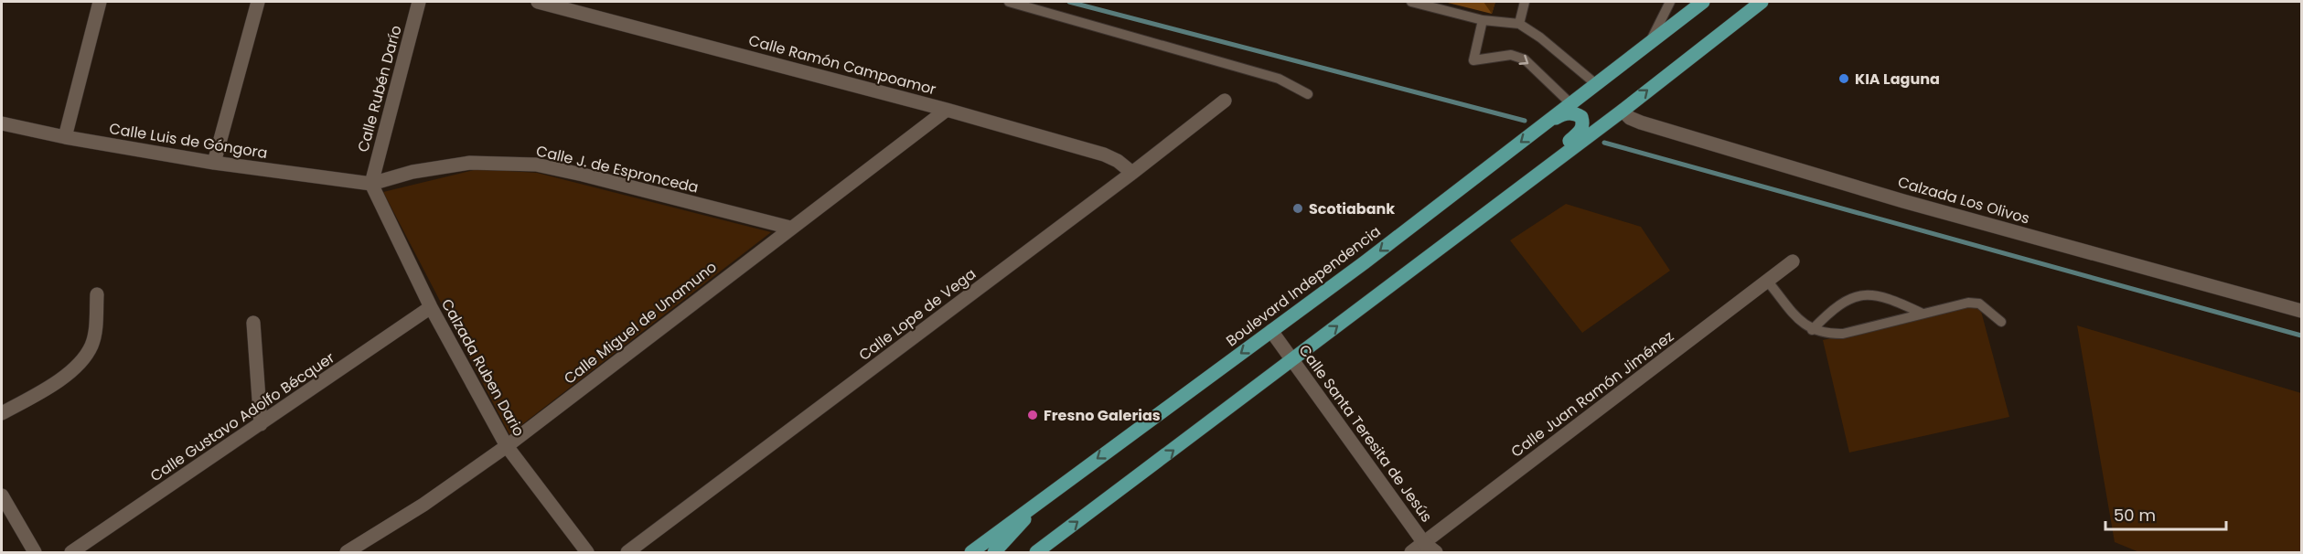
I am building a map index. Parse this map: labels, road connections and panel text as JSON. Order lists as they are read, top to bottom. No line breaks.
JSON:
{"streets":{"main road":["Boulevard Independencia"],"street":["Calle Ramón Campoamor","Calle Rubén Darío","Calle Luis de Góngora","Calle J. de Espronceda","Calzada Los Olivos","Calle Lope de Vega","Calle Miguel de Unamuno","Calzada Ruben Dario","Calle Juan Ramón Jiménez","Calle Gustavo Adolfo Bécquer","Calle Santa Teresita de Jesús"]},"crossings":[["Calle Ramón Campoamor","Calle Lope de Vega"],["Calle Ramón Campoamor","Calle Miguel de Unamuno"],["Calle Rubén Darío","Calle Luis de Góngora"],["Calle Rubén Darío","Calle J. de Espronceda"],["Calle Rubén Darío","Calzada Ruben Dario"],["Calle Luis de Góngora","Calle J. de Espronceda"],["Calle Luis de Góngora","Calzada Ruben Dario"],["Calle J. de Espronceda","Calle Miguel de Unamuno"],["Calle J. de Espronceda","Calzada Ruben Dario"],["Boulevard Independencia","Calle Santa Teresita de Jesús"],["Calle Miguel de Unamuno","Calzada Ruben Dario"],["Calzada Ruben Dario","Calle Gustavo Adolfo Bécquer"],["Calle Juan Ramón Jiménez","Calle Santa Teresita de Jesús"]],"places":["KIA Laguna","Scotiabank","Fresno Galerias"],"scale_bar":"50 m"}
